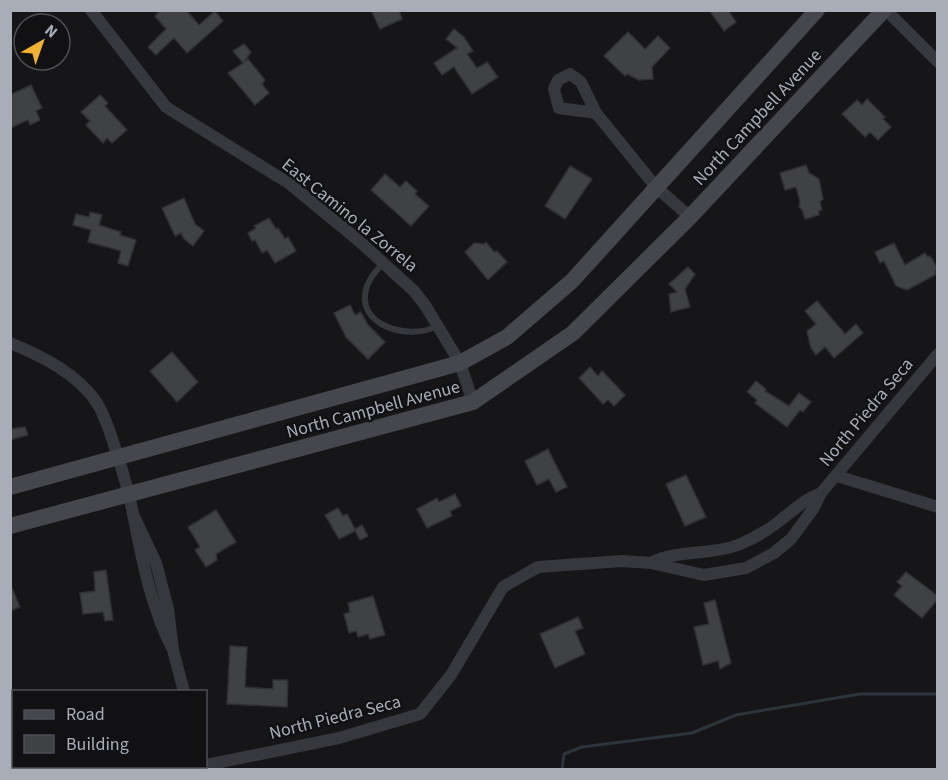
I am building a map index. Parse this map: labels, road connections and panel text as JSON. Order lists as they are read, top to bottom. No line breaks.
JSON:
{"streets":{"main road":["North Campbell Avenue"],"street":["East Camino la Zorrela","North Piedra Seca"]},"crossings":[["North Campbell Avenue","East Camino la Zorrela"]],"legend":["Road","Building"],"north":"top right"}
